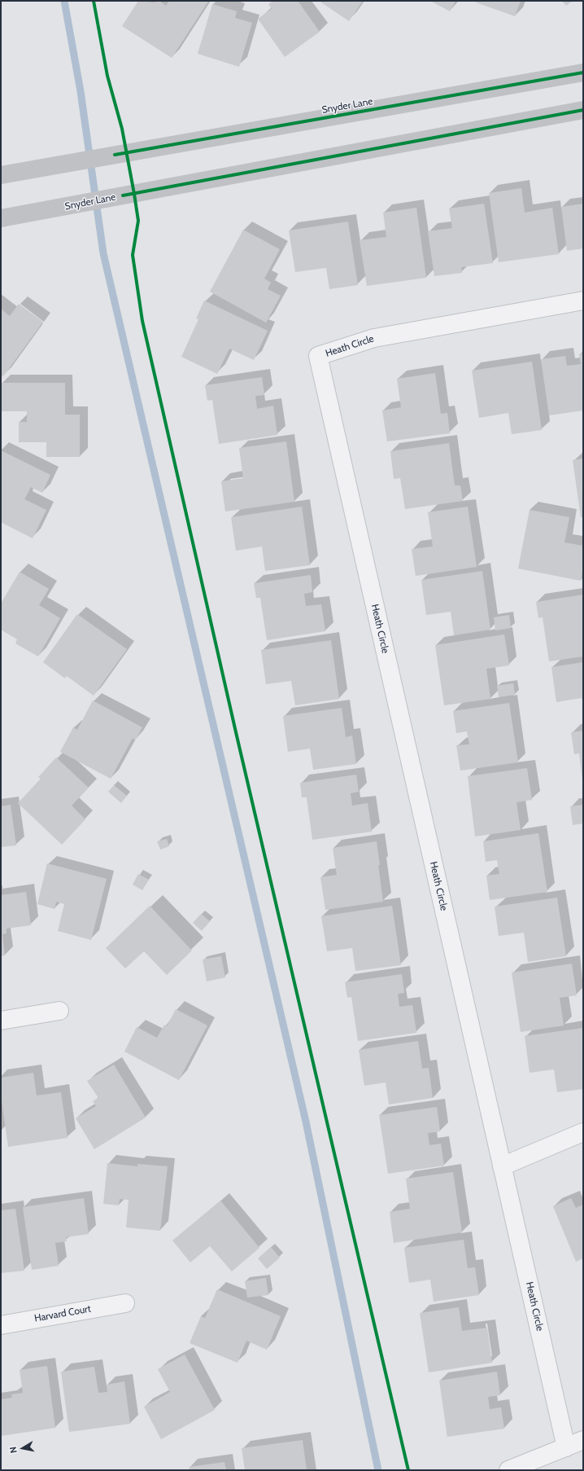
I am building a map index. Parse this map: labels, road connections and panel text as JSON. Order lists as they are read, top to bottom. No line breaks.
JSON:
{"streets":{"street":["Snyder Lane","Heath Circle","Harvard Court"]},"north":"left"}
